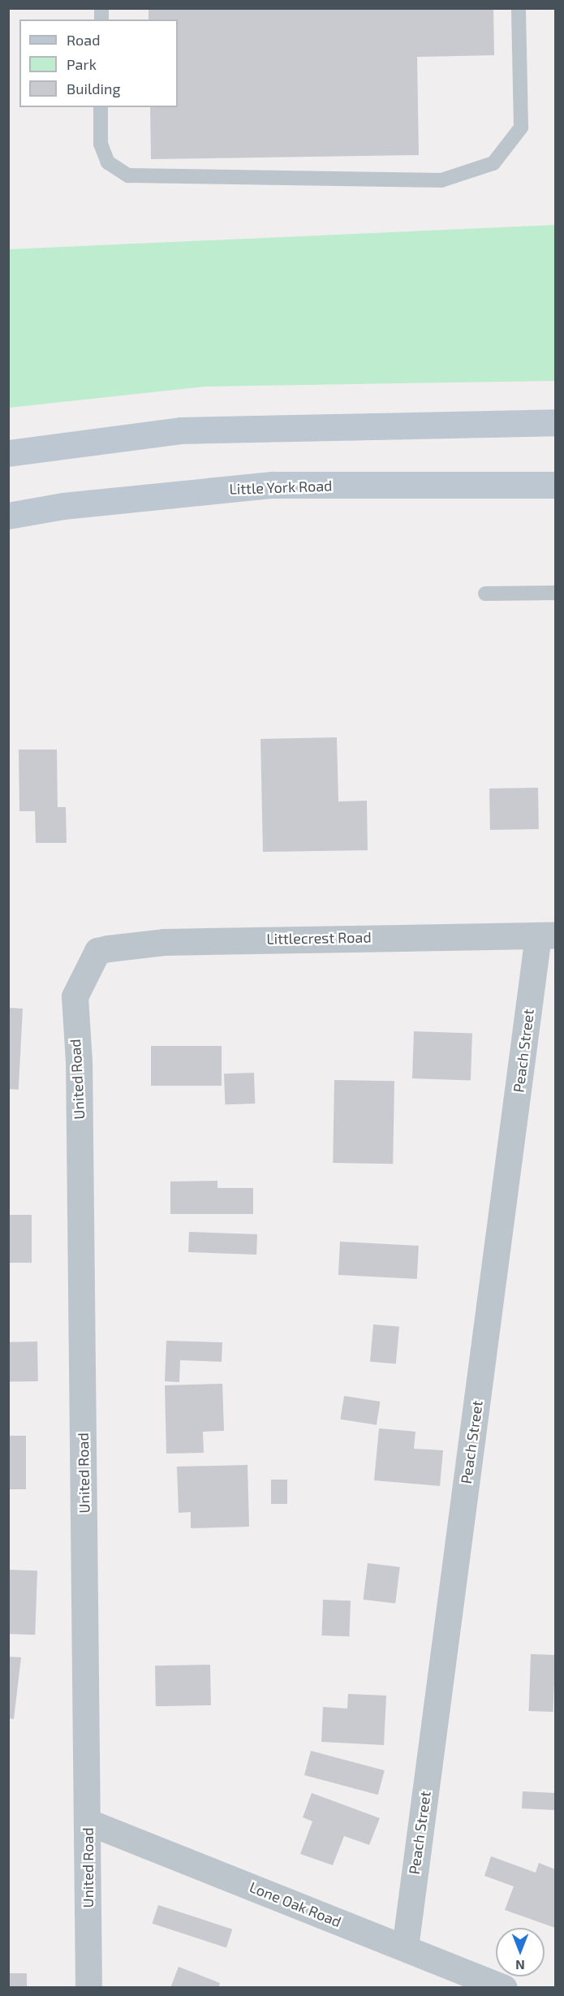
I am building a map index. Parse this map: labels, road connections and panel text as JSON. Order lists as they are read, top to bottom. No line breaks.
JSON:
{"streets":{"main road":["Little York Road"],"street":["Littlecrest Road","Peach Street","United Road","Lone Oak Road"]},"crossings":[["Littlecrest Road","Peach Street"],["Littlecrest Road","United Road"],["Peach Street","Lone Oak Road"],["United Road","Lone Oak Road"]],"legend":["Road","Park","Building"],"north":"bottom"}
